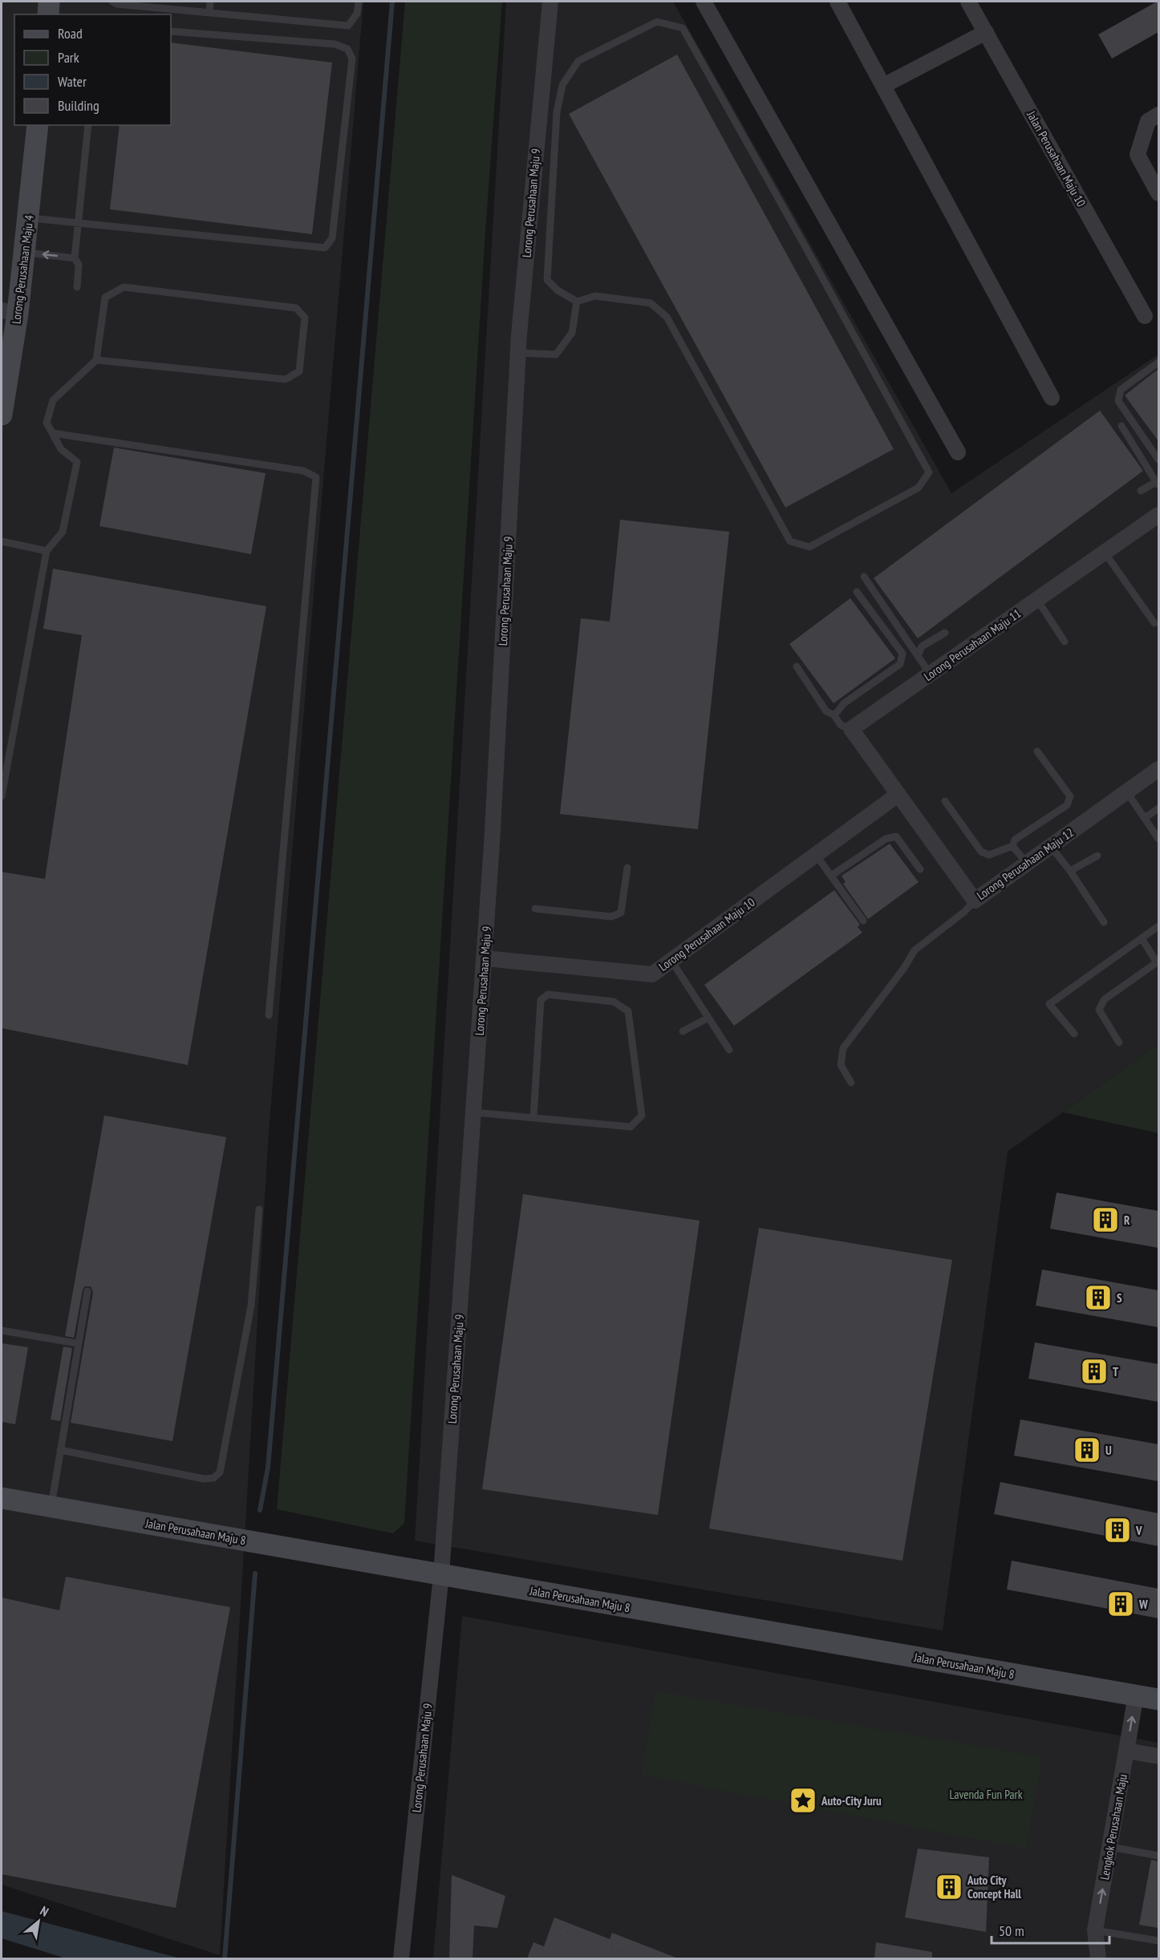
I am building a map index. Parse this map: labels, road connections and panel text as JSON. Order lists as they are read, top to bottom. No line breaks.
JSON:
{"streets":{"street":["Jalan Perusahaan Maju 10","Lorong Perusahaan Maju 9","Lorong Perusahaan Maju 4","Lorong Perusahaan Maju 11","Lorong Perusahaan Maju 12","Lorong Perusahaan Maju 10","Jalan Perusahaan Maju 8","Lengkok Perusahaan Maju"]},"crossings":[["Lorong Perusahaan Maju 9","Lorong Perusahaan Maju 10"],["Lorong Perusahaan Maju 9","Jalan Perusahaan Maju 8"],["Lorong Perusahaan Maju 12","Lorong Perusahaan Maju 10"],["Jalan Perusahaan Maju 8","Lengkok Perusahaan Maju"]],"one_way":["Lengkok Perusahaan Maju"],"parks":["Lavenda Fun Park"],"places":{"building":["R","S","T","U","V","W","Auto City Concept Hall"],"place":["Auto-City Juru"]},"legend":["Road","Park","Water","Building"],"scale_bar":"50 m","north":"top right"}
